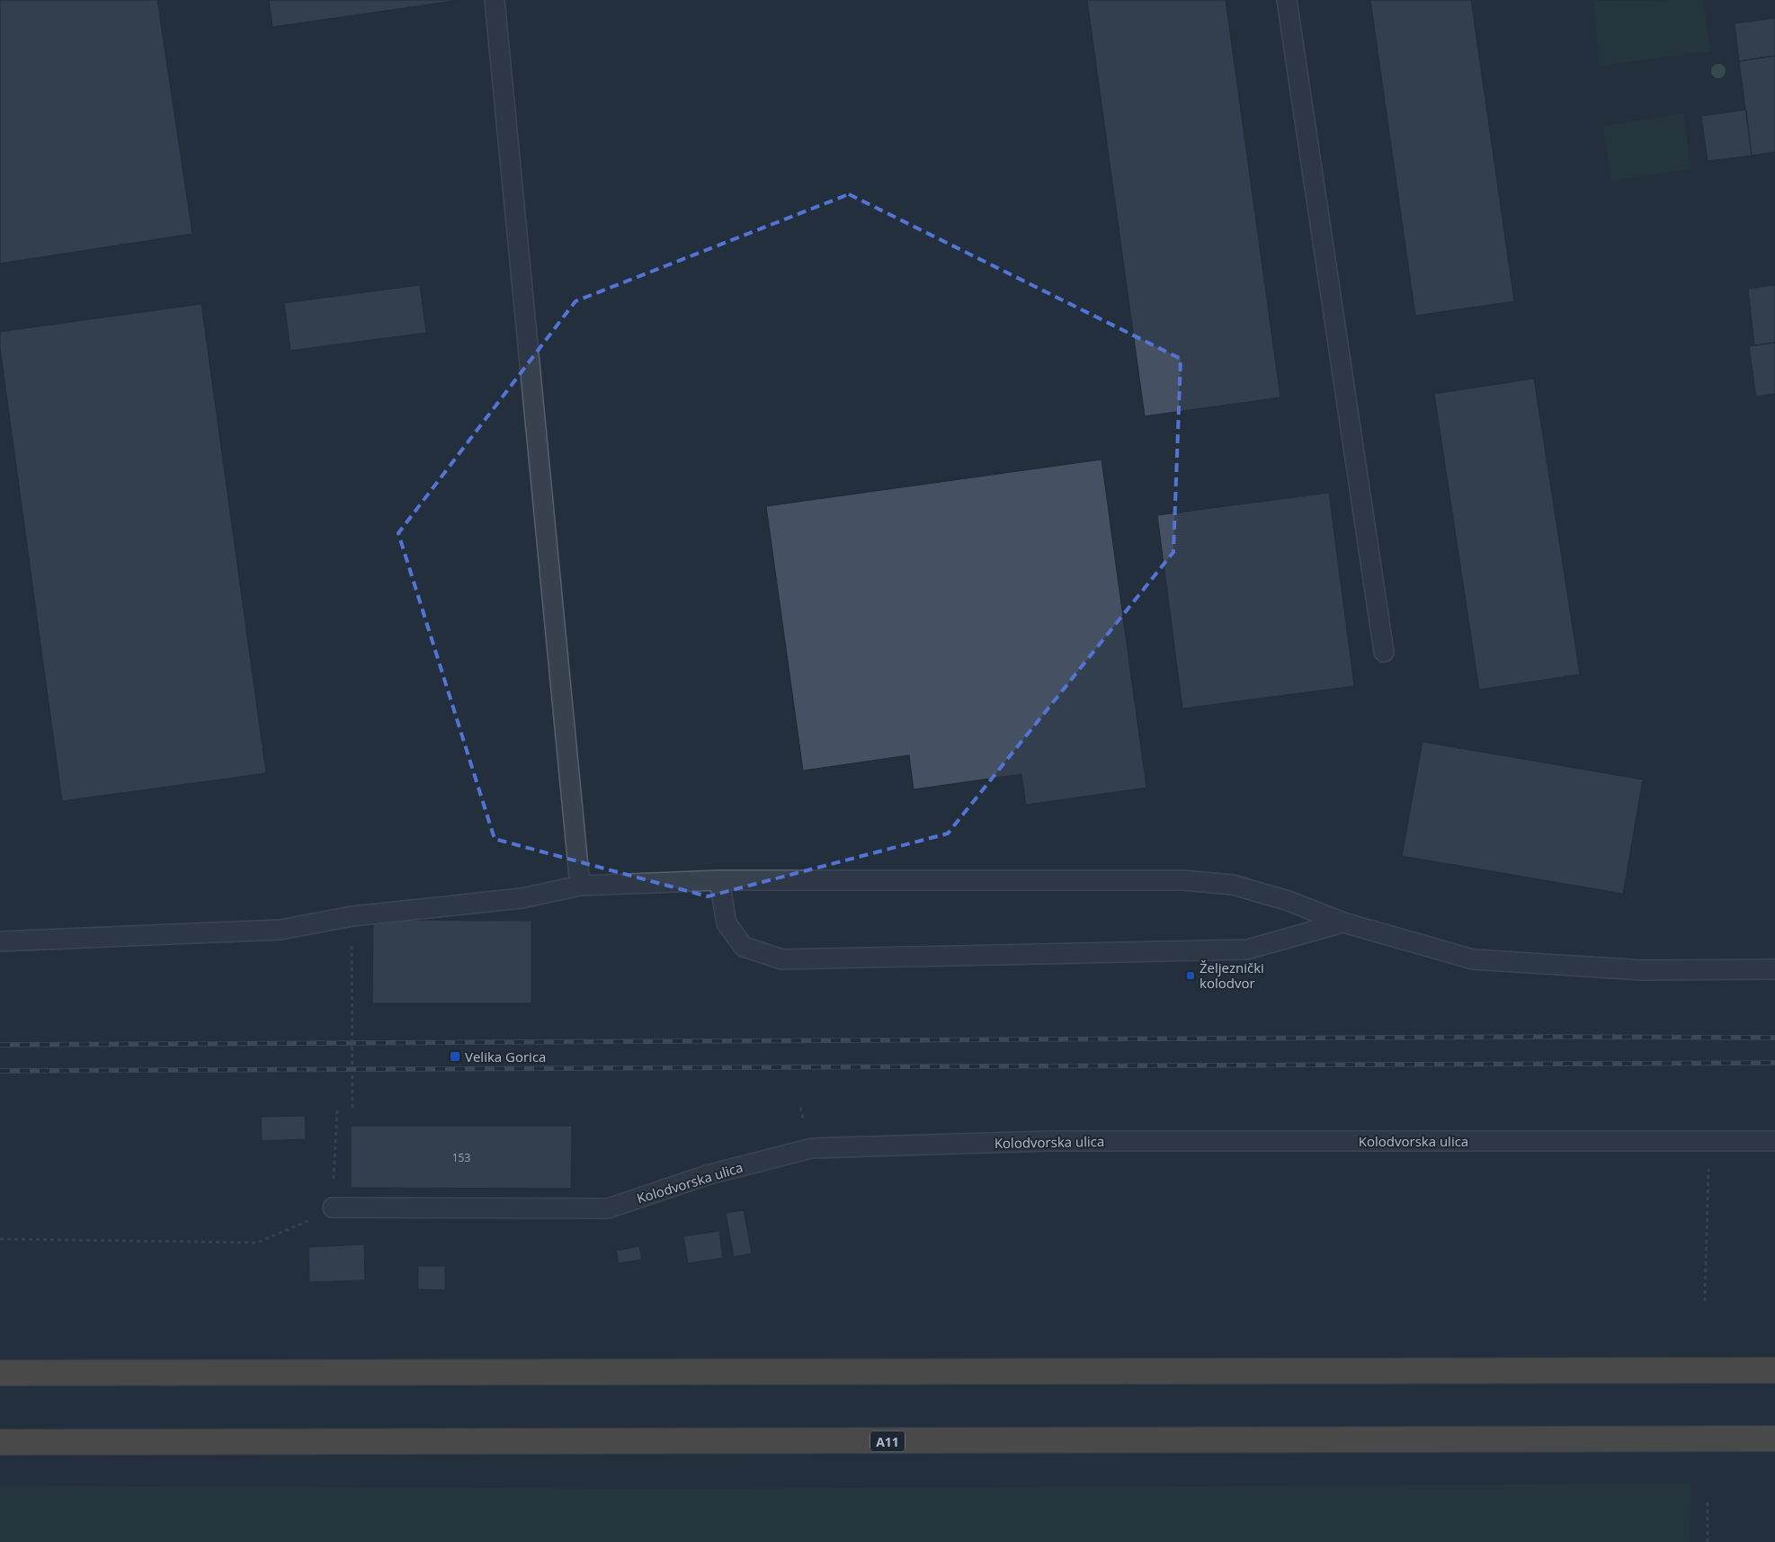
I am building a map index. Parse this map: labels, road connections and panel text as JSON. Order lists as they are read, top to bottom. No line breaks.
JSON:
{"streets":{"highway":["A11"],"lane":["Kolodvorska ulica"]},"places":{"transit":["Željeznički kolodvor","Velika Gorica"]},"house_numbers":["153"]}
